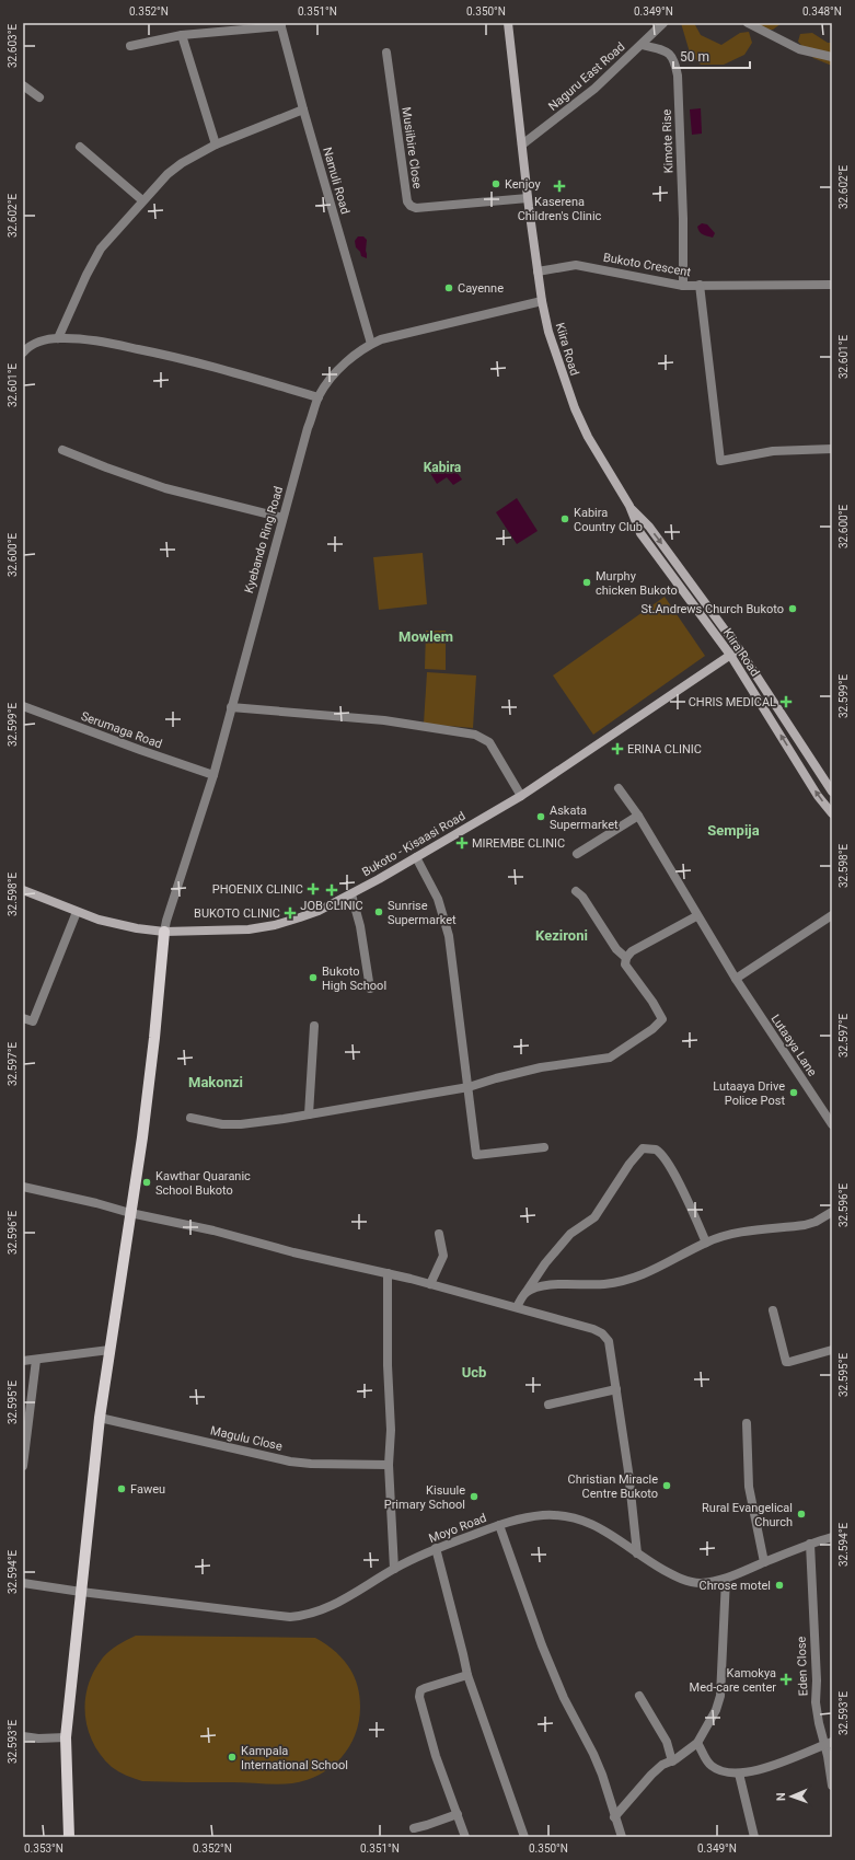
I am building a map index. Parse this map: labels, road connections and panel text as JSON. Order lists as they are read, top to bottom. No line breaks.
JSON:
{"streets":{"main road":["Kiira Road","Bukoto - Kisaasi Road"],"street":["Naguru East Road","Kimote Rise","Musiibire Close","Namuli Road","Bukoto Crescent","Kyebando Ring Road","Serumaga Road","Lutaaya Lane","Magulu Close","Moyo Road","Eden Close"]},"crossings":[["Naguru East Road","Kimote Rise"],["Kimote Rise","Bukoto Crescent"],["Musiibire Close","Kiira Road"],["Namuli Road","Kyebando Ring Road"],["Bukoto Crescent","Kiira Road"],["Kiira Road","Kyebando Ring Road"],["Kiira Road","Bukoto - Kisaasi Road"],["Kyebando Ring Road","Serumaga Road"],["Kyebando Ring Road","Bukoto - Kisaasi Road"],["Moyo Road","Eden Close"]],"districts":["Kabira","Mowlem","Sempija","Kezironi","Makonzi","Ucb"],"places":{"other":["Kenjoy","Cayenne","Kabira Country Club","Murphy chicken Bukoto","St.Andrews Church Bukoto","Askata Supermarket","Sunrise Supermarket","Bukoto High School","Lutaaya Drive Police Post","Kawthar Quaranic School Bukoto","Christian Miracle Centre Bukoto","Faweu","Kisuule Primary School","Rural Evangelical Church","Chrose motel","Kampala International School"],"health":["Kaserena Children's Clinic","CHRIS MEDICAL","ERINA CLINIC","MIREMBE CLINIC","PHOENIX CLINIC","JOB CLINIC","BUKOTO CLINIC","Kamokya Med-care center"]},"scale_bar":"50 m","north":"left","coordinates":["0.352°N","0.351°N","0.350°N","0.349°N","0.348°N","32.603°E","32.602°E","32.601°E","32.600°E","32.599°E","32.598°E","32.597°E","32.596°E","32.595°E","32.594°E","32.593°E","0.353°N"]}
